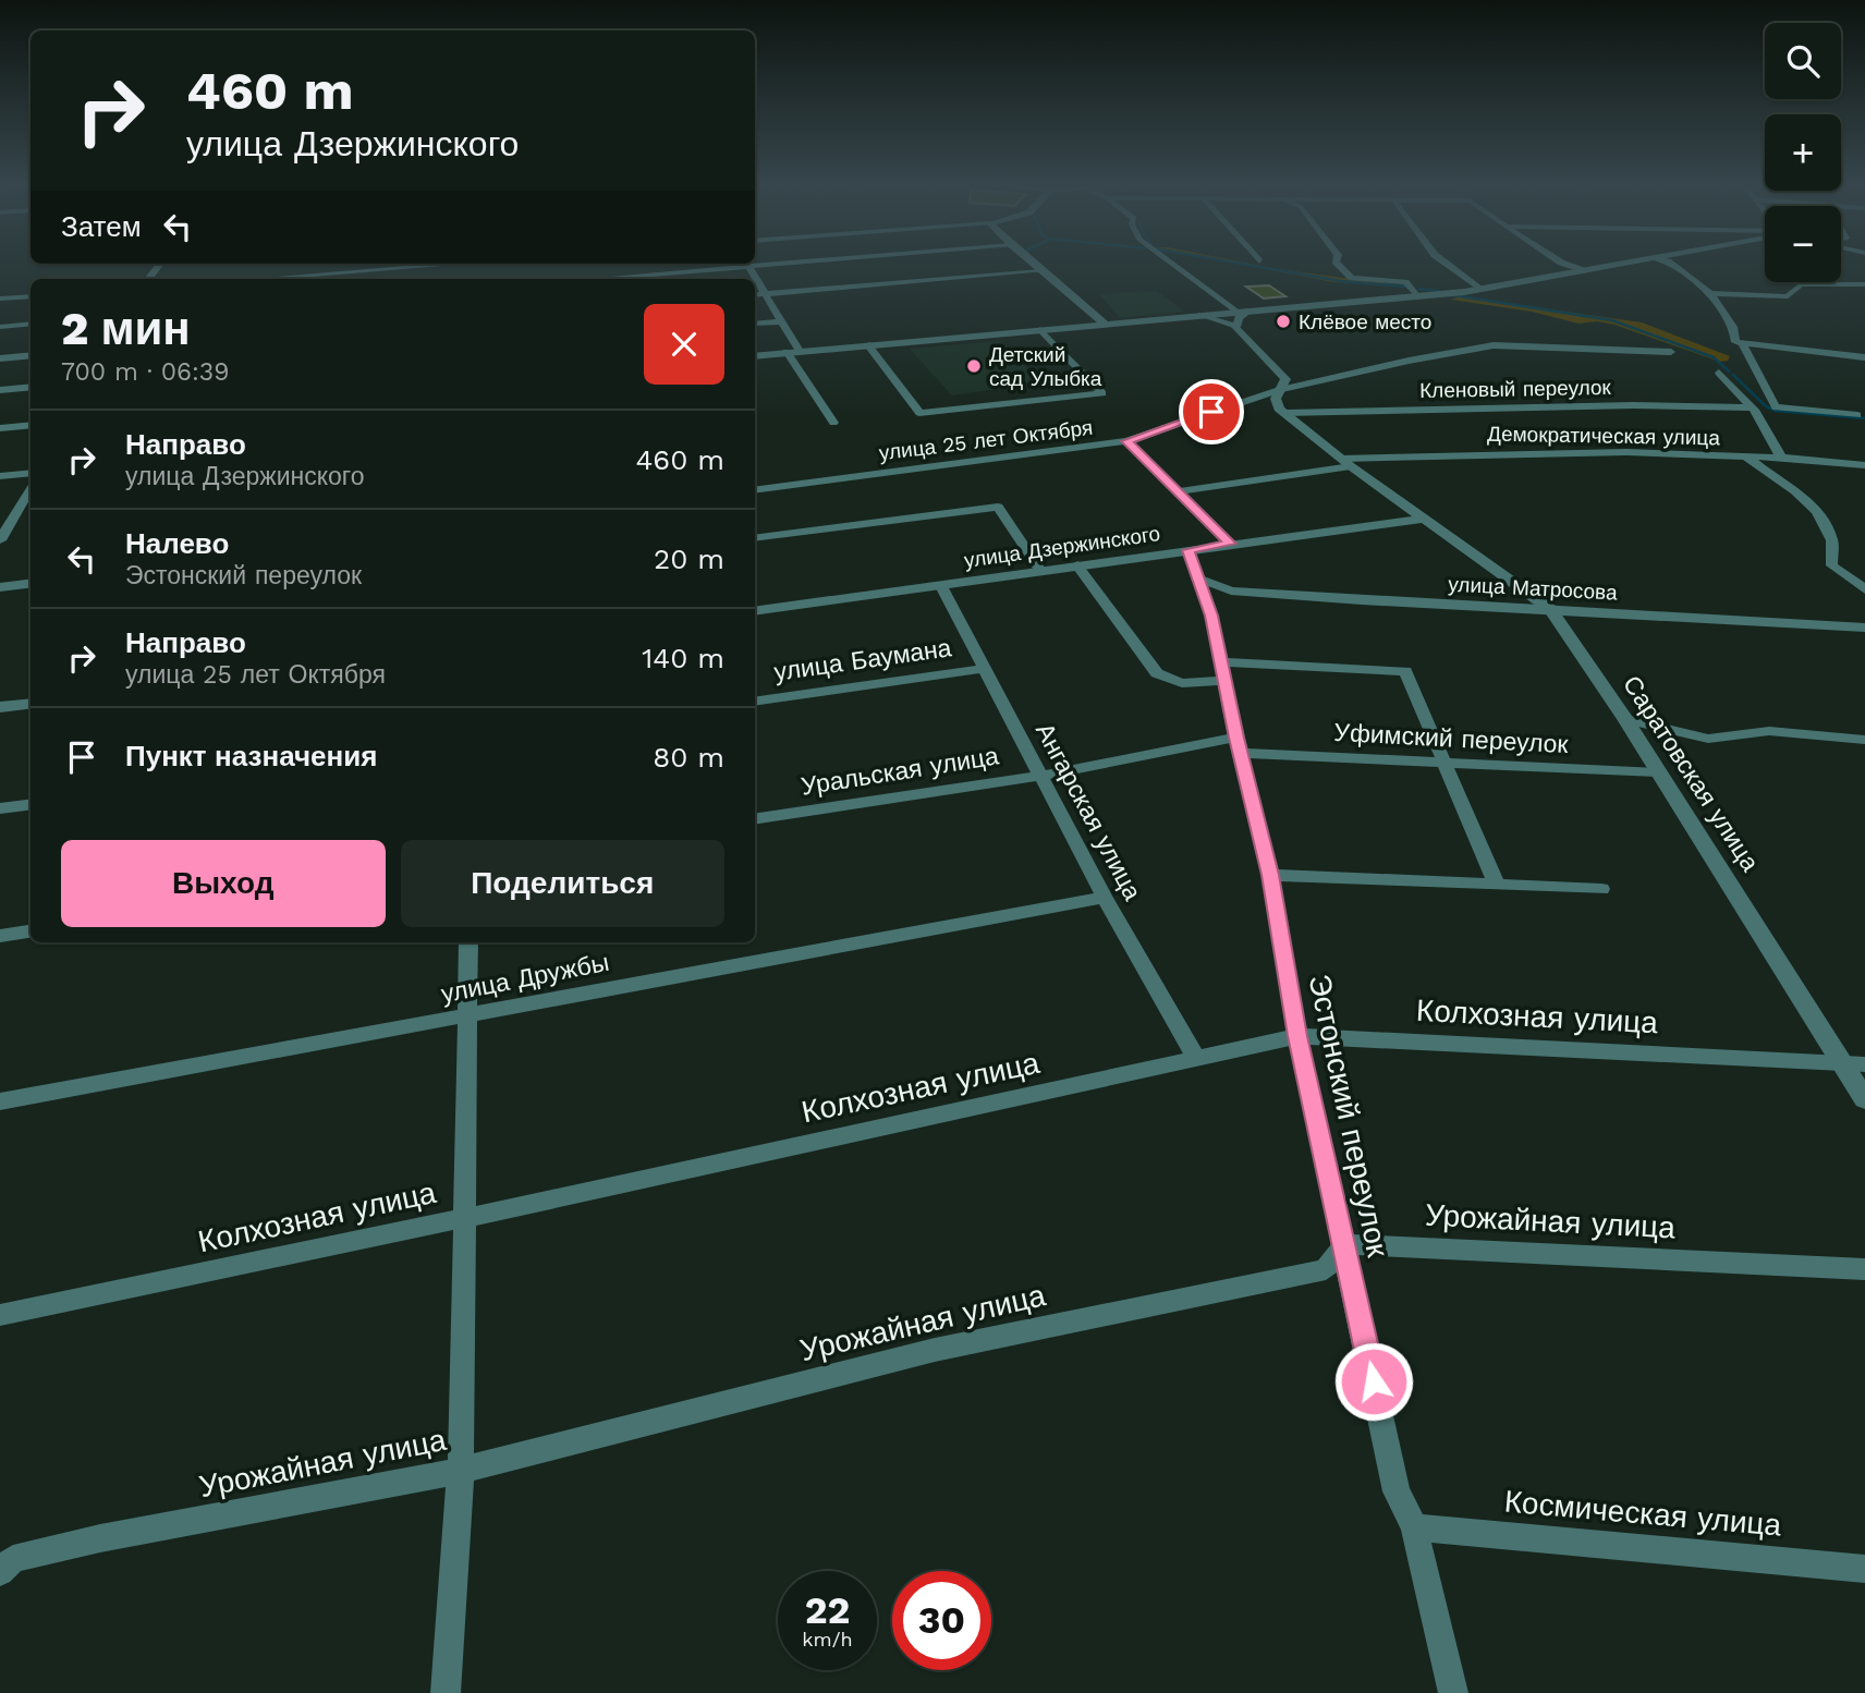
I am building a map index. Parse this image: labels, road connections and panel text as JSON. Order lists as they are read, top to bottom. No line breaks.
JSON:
{"streets":{"street":["Кленовый переулок","Демократическая улица","улица 25 лет Октября","улица Дзержинского","улица Матросова","улица Баумана","Уфимский переулок","Уральская улица","Саратовская улица","Ангарская улица","улица Дружбы","Колхозная улица","Эстонский переулок","Урожайная улица","Космическая улица"]},"crossings":[["Кленовый переулок","Саратовская улица"],["Демократическая улица","Саратовская улица"],["улица Дзержинского","Саратовская улица"],["улица Дзержинского","Ангарская улица"],["улица Дзержинского","Эстонский переулок"],["улица Матросова","Саратовская улица"],["улица Матросова","Эстонский переулок"],["улица Баумана","Ангарская улица"],["Уфимский переулок","Уральская улица"],["Уфимский переулок","Саратовская улица"],["Уфимский переулок","Эстонский переулок"],["Уральская улица","Ангарская улица"],["Уральская улица","Эстонский переулок"],["Саратовская улица","Колхозная улица"],["Ангарская улица","улица Дружбы"],["Ангарская улица","Колхозная улица"],["Колхозная улица","Эстонский переулок"],["Эстонский переулок","Урожайная улица"],["Эстонский переулок","Космическая улица"]],"places":["Клёвое место","Детский сад Улыбка"],"page":{"map_buttons":["+","−"],"turn":["460 m","улица Дзержинского"],"then":"Затем","heading":["2 мин","700 m · 06:39"],"list":[{"name":"Направо","note":"улица Дзержинского","value":"460 m"},{"name":"Налево","note":"Эстонский переулок","value":"20 m"},{"name":"Направо","note":"улица 25 лет Октября","value":"140 m"},{"name":"Пункт назначения","value":"80 m"}],"buttons":["Выход","Поделиться"],"speed":"22 km/h","limit":"30"}}
